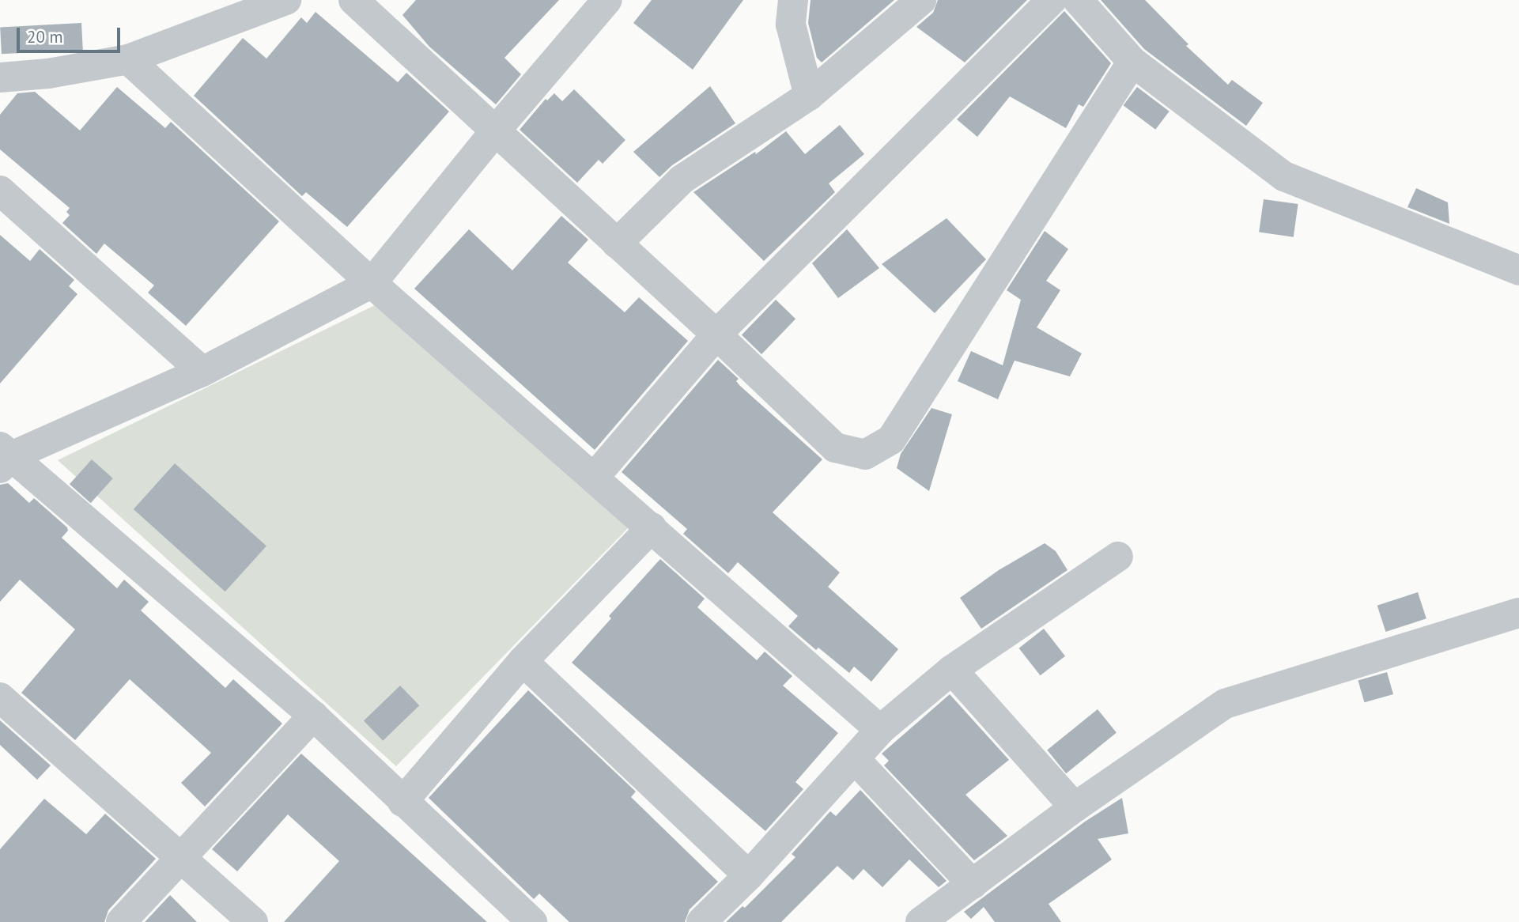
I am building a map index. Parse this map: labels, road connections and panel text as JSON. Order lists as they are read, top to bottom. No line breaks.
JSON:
{"scale_bar":"20 m"}
